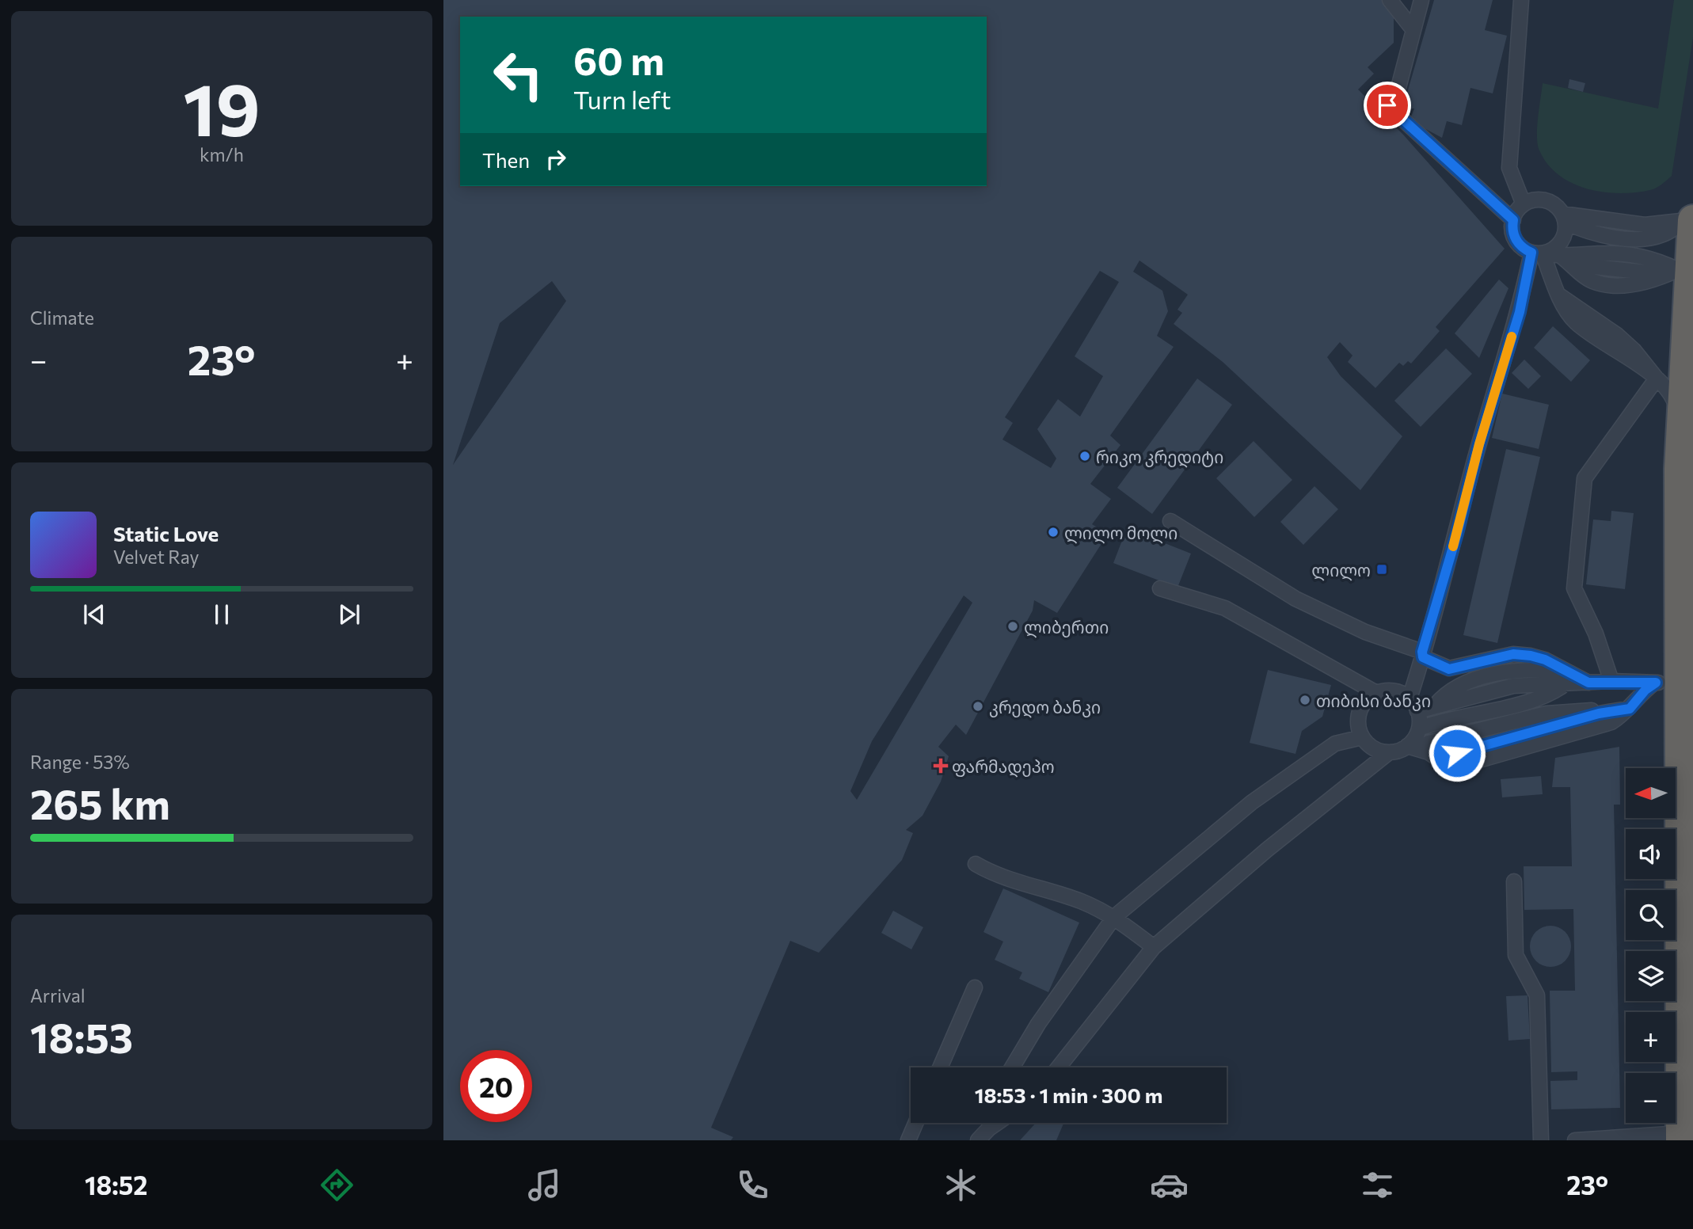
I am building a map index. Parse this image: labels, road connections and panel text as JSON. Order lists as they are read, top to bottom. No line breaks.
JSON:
{"places":{"other":["რიკო კრედიტი","ლილო მოლი","ლიბერთი","თიბისი ბანკი","კრედო ბანკი"],"transit":["ლილო"],"health":["ფარმადეპო"]},"north":"left","page":{"tile":[["19","km/h"],"Climate",["Range · 53%","265 km"],["Arrival","18:53"]],"turn":["60 m","Turn left"],"then":"Then","heat":["−","23°","+"],"song":["Static Love","Velvet Ray"],"map_buttons":["+","−"],"limit":"20","trip":"18:53 · 1 min · 300 m","tabs":["18:52","23°"]}}
